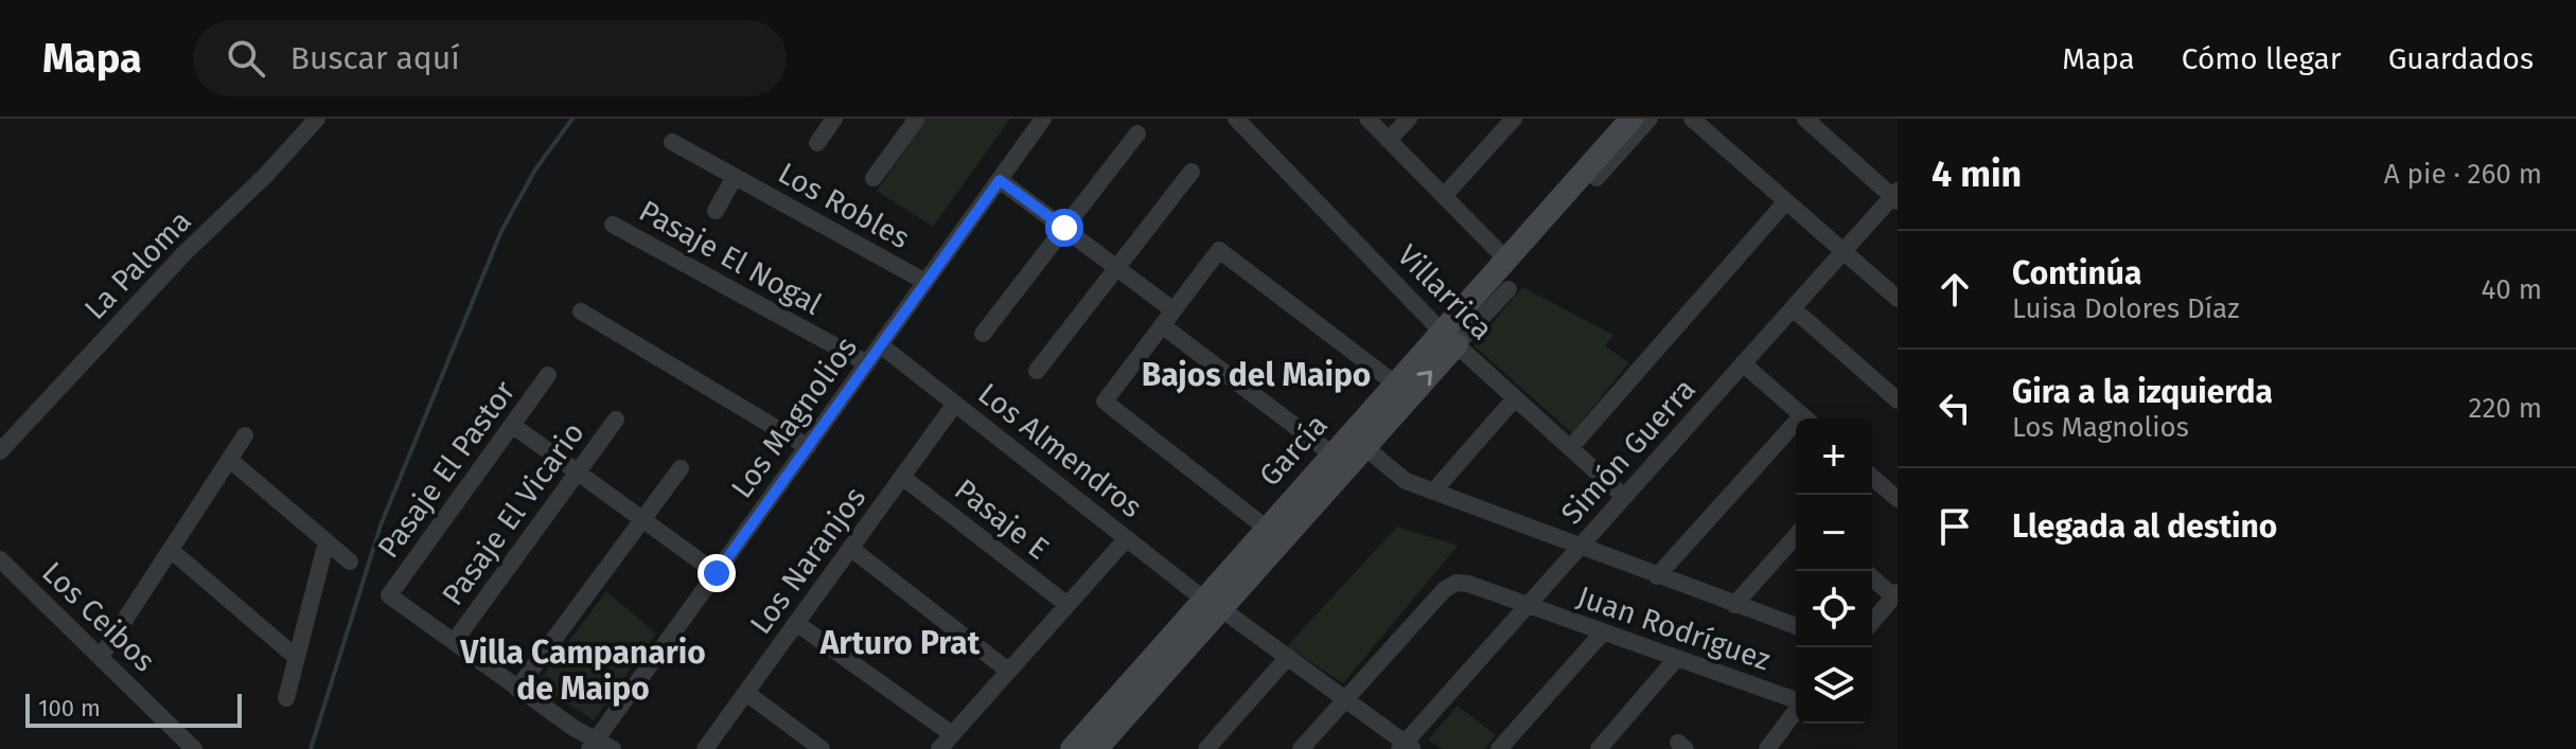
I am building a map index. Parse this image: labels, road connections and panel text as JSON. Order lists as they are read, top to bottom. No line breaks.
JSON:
{"streets":{"street":["Los Robles","Pasaje El Nogal","La Paloma","Villarrica","Los Magnolios","Los Almendros","García","Simón Guerra","Pasaje El Pastor","Pasaje El Vicario","Pasaje E","Los Naranjos","Los Ceibos","Juan Rodríguez"]},"crossings":[["Los Robles","Los Magnolios"],["Pasaje El Nogal","Los Magnolios"],["Villarrica","García"],["Villarrica","Simón Guerra"],["Los Magnolios","Los Almendros"],["Los Almendros","García"],["Los Almendros","Simón Guerra"],["Los Almendros","Los Naranjos"],["Los Almendros","Juan Rodríguez"],["Simón Guerra","Juan Rodríguez"],["Pasaje El Pastor","Pasaje El Vicario"],["Pasaje E","Los Naranjos"]],"districts":["Bajos del Maipo","Arturo Prat","Villa Campanario de Maipo"],"scale_bar":"100 m","page":{"header":"Mapa","search":"Buscar aquí","nav":["Mapa","Cómo llegar","Guardados"],"heading":["4 min","A pie · 260 m"],"list":[["Continúa","Luisa Dolores Díaz","40 m"],["Gira a la izquierda","Los Magnolios","220 m"],"Llegada al destino"],"map_buttons":["+","−"],"scale":"100 m"}}
